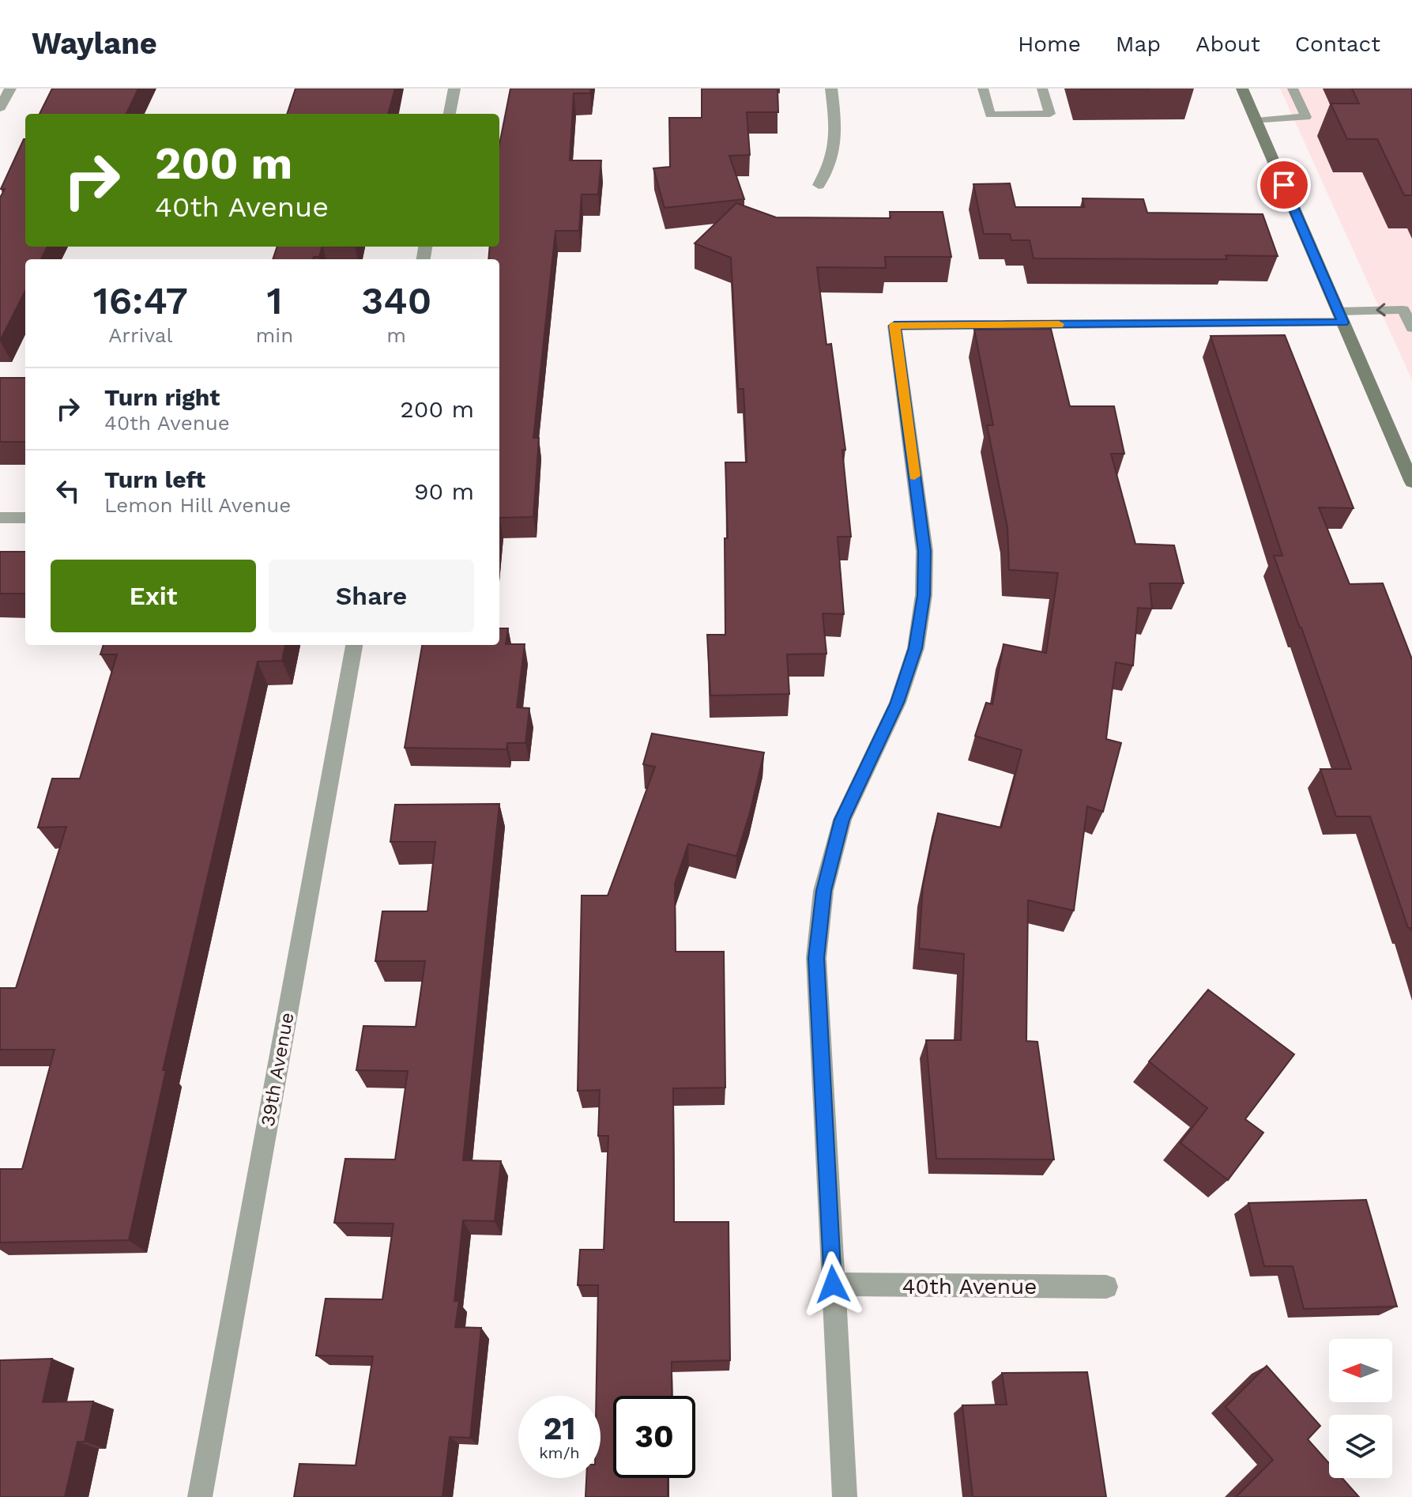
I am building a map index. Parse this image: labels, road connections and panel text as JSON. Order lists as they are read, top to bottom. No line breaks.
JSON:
{"streets":{"street":["39th Avenue","40th Avenue"]},"north":"left","page":{"header":"Waylane","nav":["Home","Map","About","Contact"],"turn":["200 m","40th Avenue"],"eta":["16:47","Arrival","1","min","340","m"],"list":[{"name":"Turn right","note":"40th Avenue","value":"200 m"},{"name":"Turn left","note":"Lemon Hill Avenue","value":"90 m"}],"buttons":["Exit","Share"],"speed":"21 km/h","limit":"30"}}
